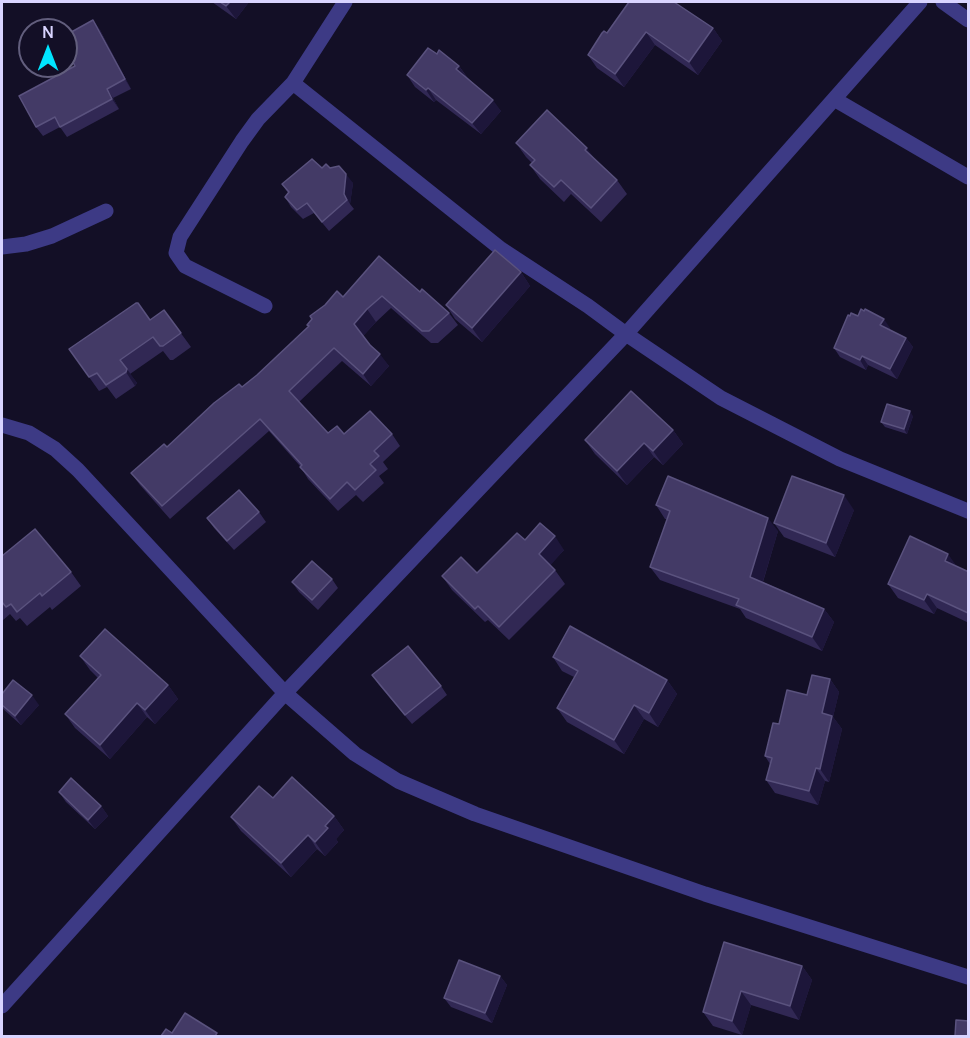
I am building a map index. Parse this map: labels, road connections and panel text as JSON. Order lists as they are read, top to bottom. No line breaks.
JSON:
{"north":"top"}
